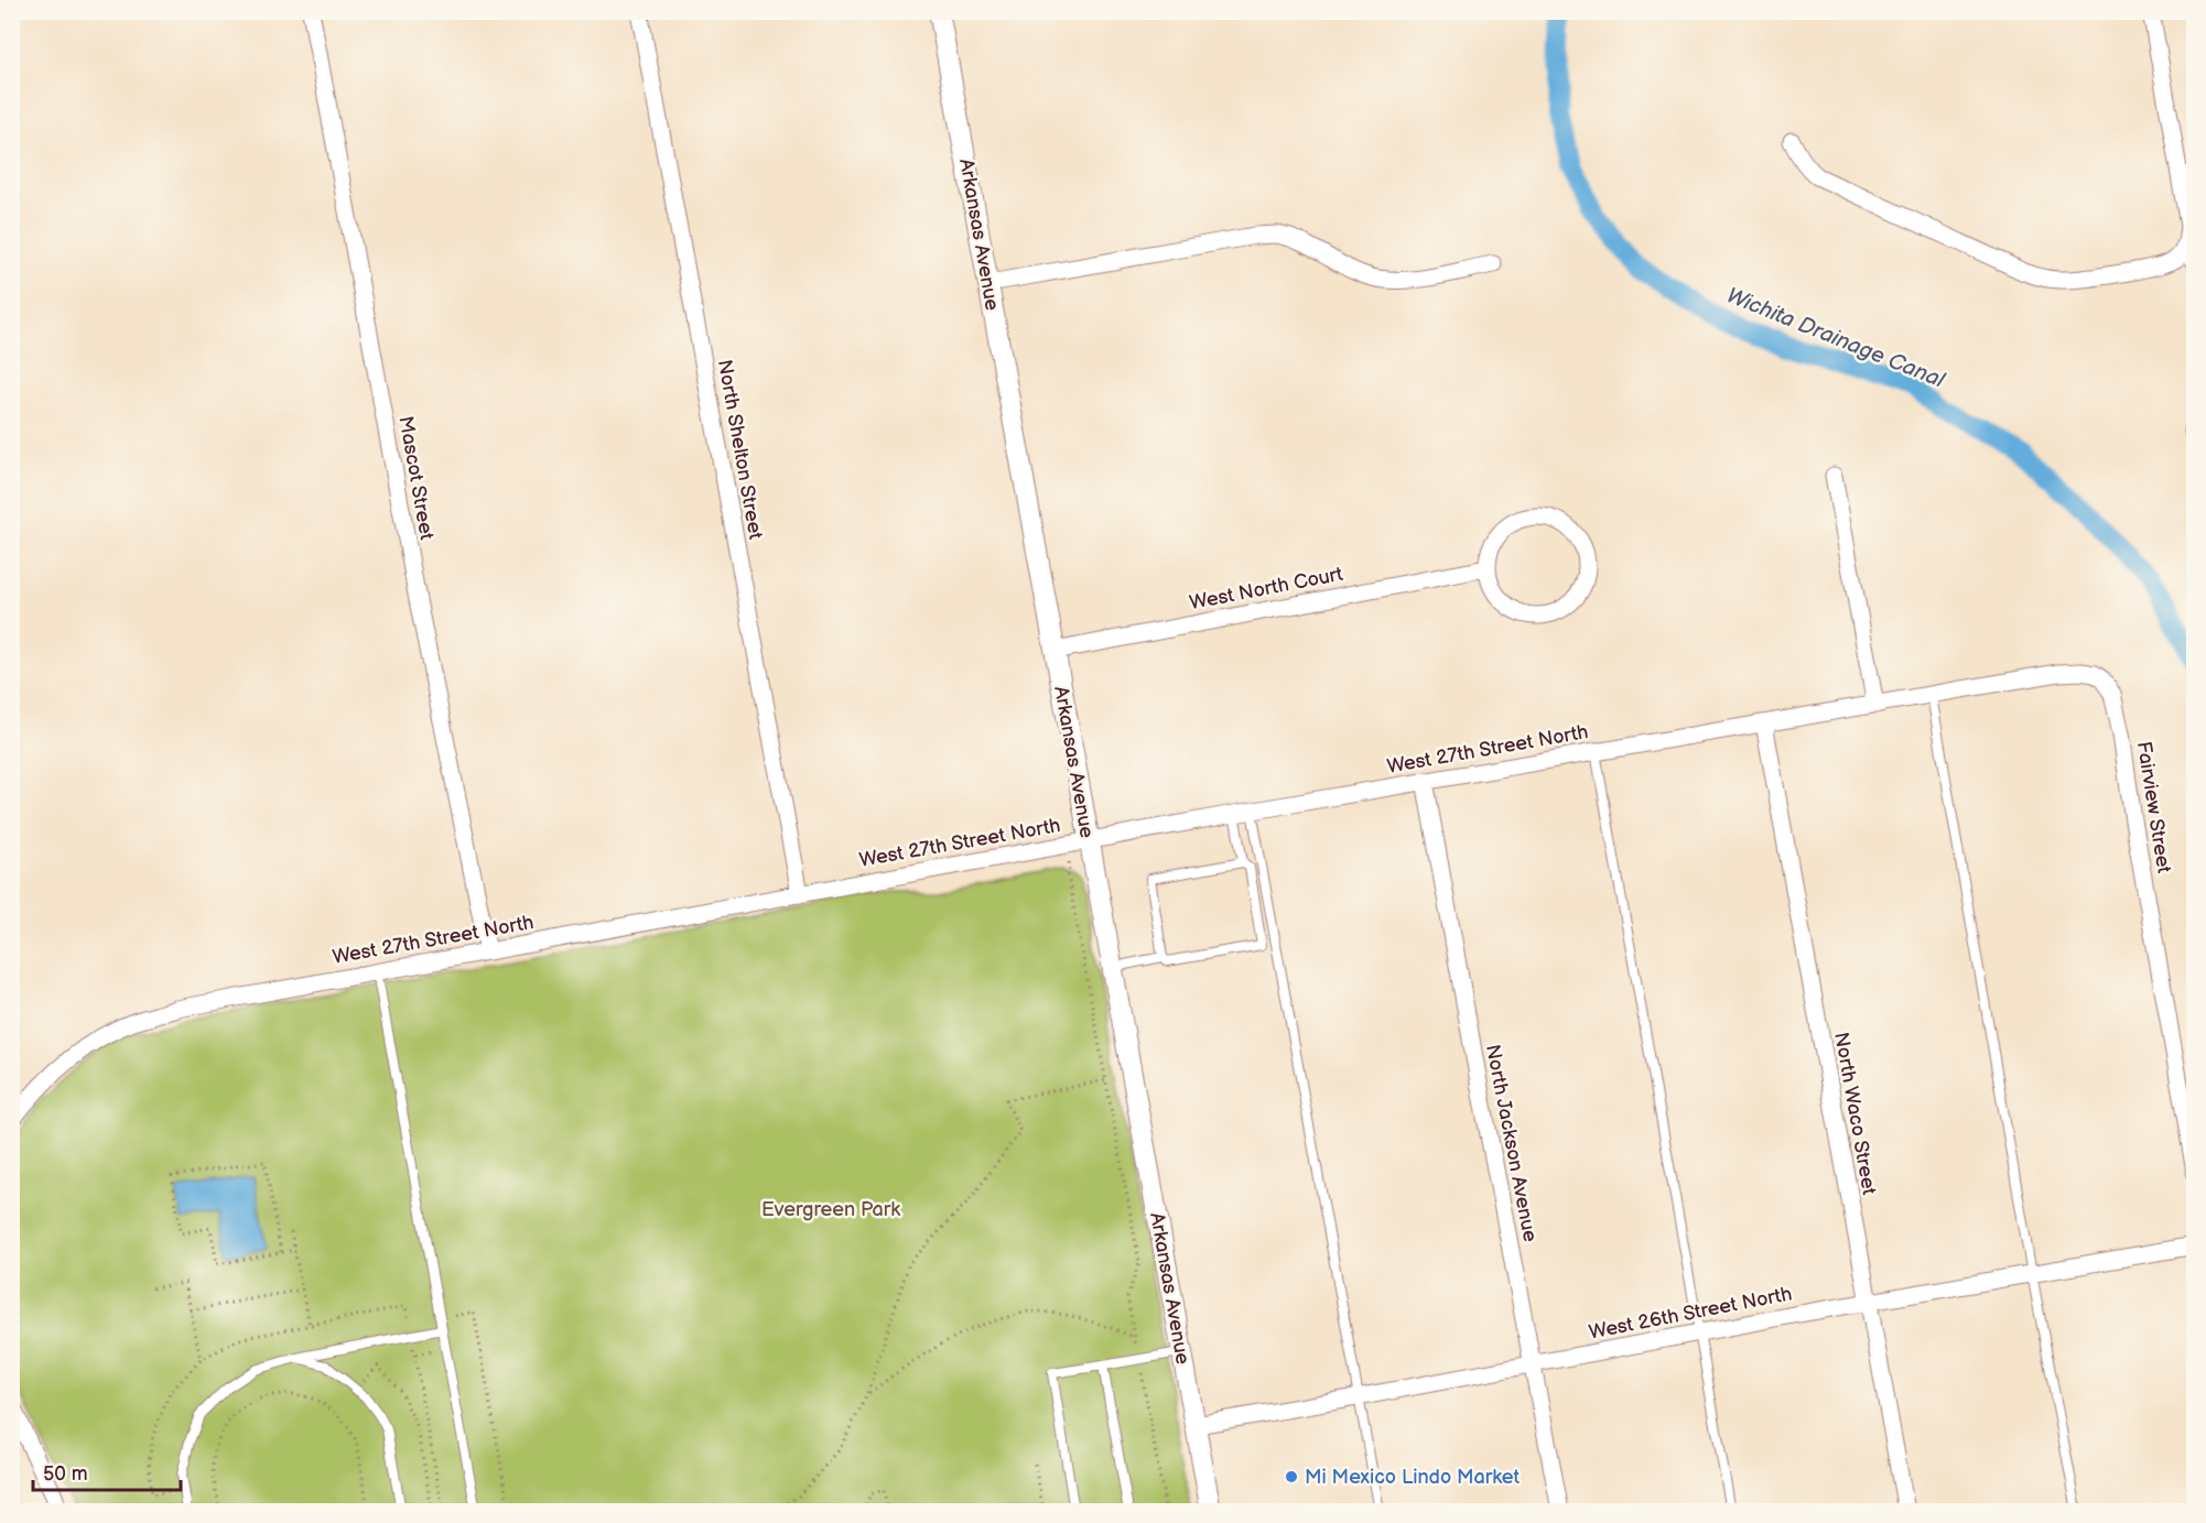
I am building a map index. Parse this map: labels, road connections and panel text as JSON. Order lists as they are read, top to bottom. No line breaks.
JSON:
{"streets":{"street":["Arkansas Avenue","North Shelton Street","Mascot Street","West North Court","West 27th Street North","Fairview Street","North Waco Street","North Jackson Avenue","West 26th Street North"]},"crossings":[["Arkansas Avenue","West North Court"],["Arkansas Avenue","West 27th Street North"],["Arkansas Avenue","West 26th Street North"],["North Shelton Street","West 27th Street North"],["Mascot Street","West 27th Street North"],["West 27th Street North","Fairview Street"],["West 27th Street North","North Waco Street"],["West 27th Street North","North Jackson Avenue"],["North Waco Street","West 26th Street North"],["North Jackson Avenue","West 26th Street North"]],"water":["Wichita Drainage Canal"],"parks":["Evergreen Park"],"places":["Mi Mexico Lindo Market"],"scale_bar":"50 m"}
